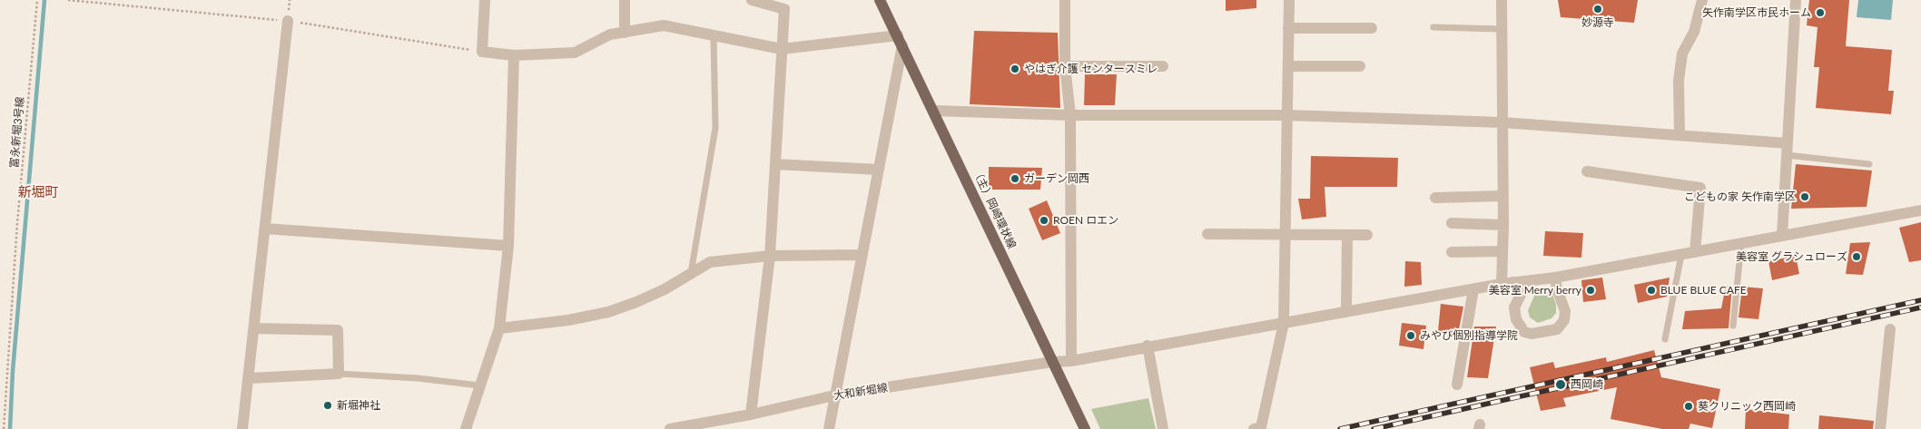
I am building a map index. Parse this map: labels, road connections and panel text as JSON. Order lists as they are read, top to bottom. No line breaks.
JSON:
{"streets":{"main road":["（主）岡崎環状線"],"street":["大和新堀線"],"path":["富永新堀3号線"]},"crossings":[["（主）岡崎環状線","大和新堀線"]],"districts":["新堀町"],"places":["妙源寺","矢作南学区市民ホーム","やはぎ介護 センタースミレ","ガーデン岡西","こどもの家 矢作南学区","ROEN ロエン","美容室 グラシュローズ","美容室 Merry berry","BLUE BLUE CAFE","みやび個別指導学院","西岡崎","新堀神社","葵クリニック西岡崎"]}
